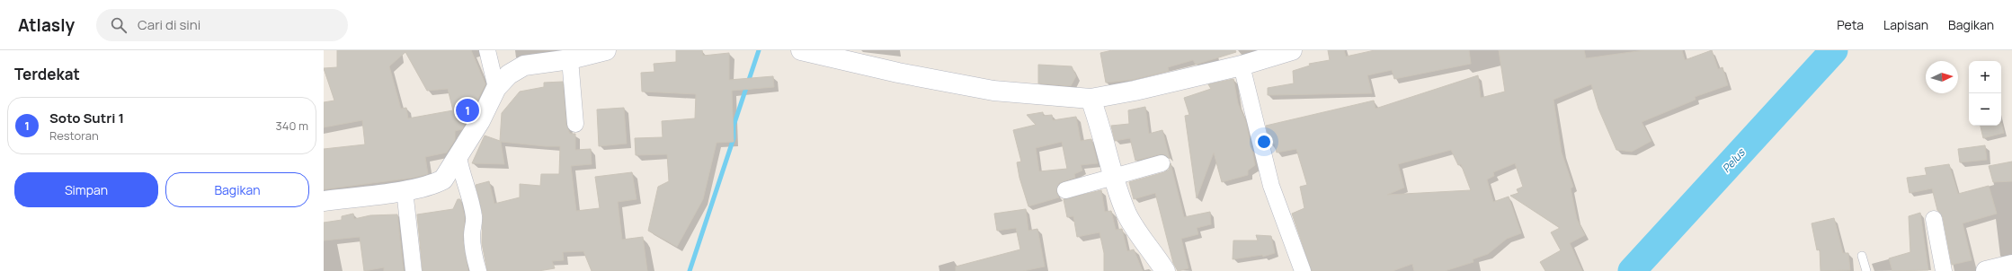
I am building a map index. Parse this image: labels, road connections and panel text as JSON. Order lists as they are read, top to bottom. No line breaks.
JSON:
{"water":["Pelus"],"north":"right","page":{"header":"Atlasly","search":"Cari di sini","nav":["Peta","Lapisan","Bagikan"],"heading":"Terdekat","map_buttons":["+","−"],"list":[{"mark":"1","name":"Soto Sutri 1","note":"Restoran","value":"340 m"}],"pins":"1","buttons":["Simpan","Bagikan"]}}
